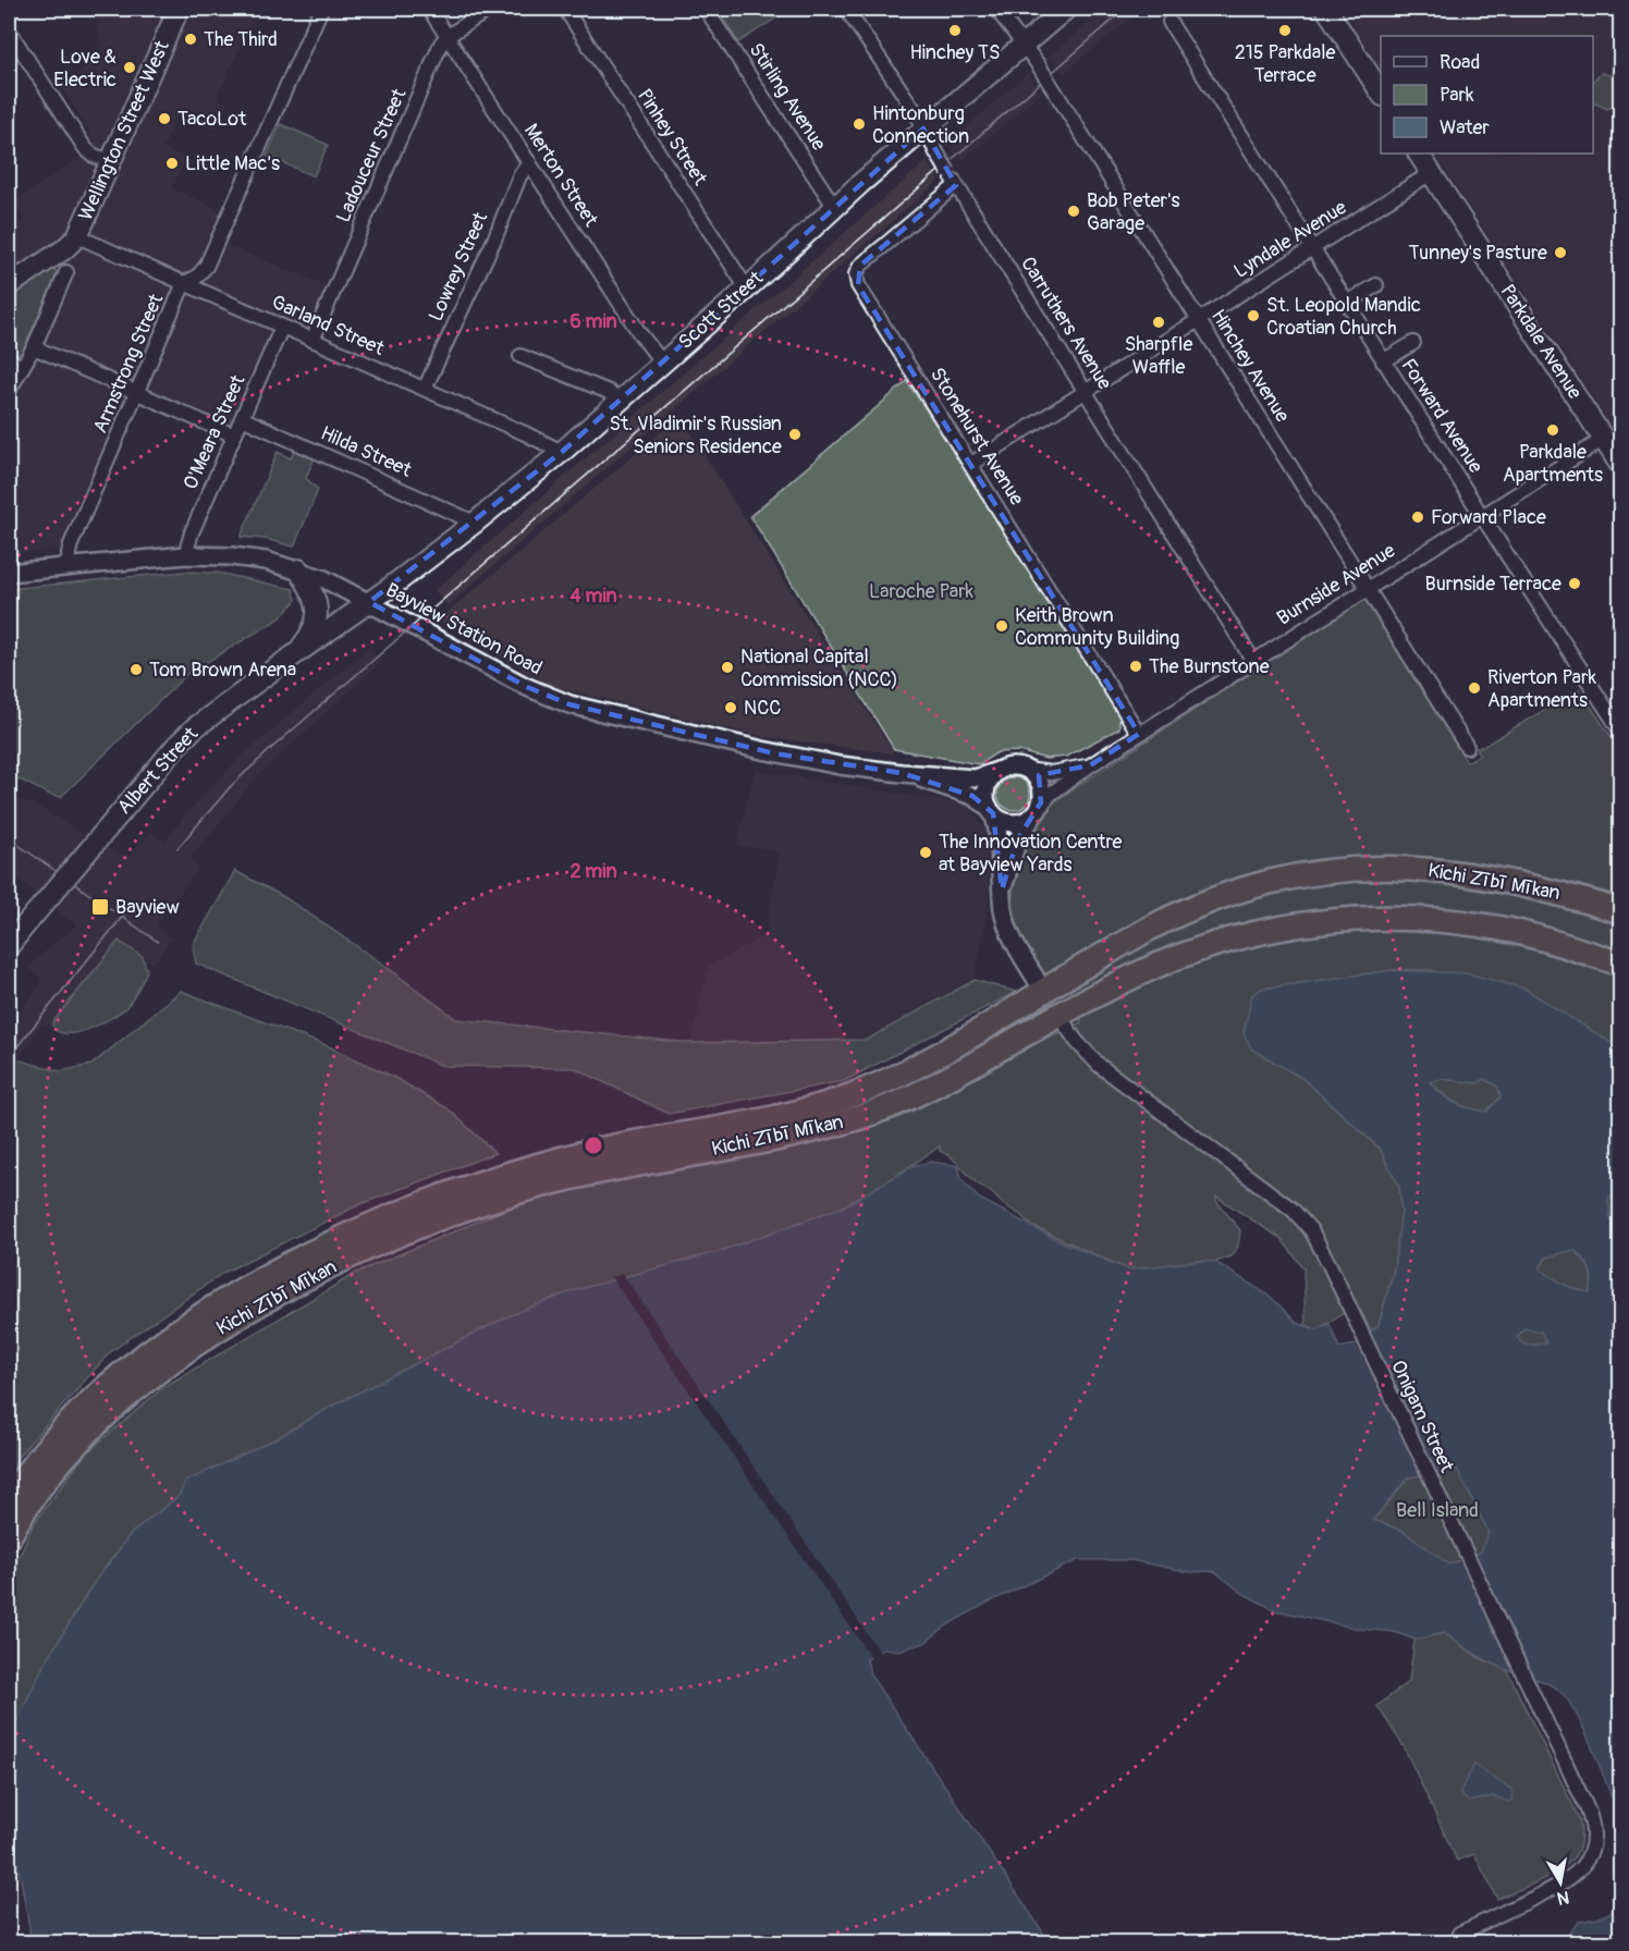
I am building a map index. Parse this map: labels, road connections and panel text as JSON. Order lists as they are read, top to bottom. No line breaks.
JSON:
{"streets":{"highway":["Kichi Zībī Mīkan"],"main road":["Wellington Street West","Scott Street","Parkdale Avenue","Albert Street"],"street":["Stirling Avenue","Pinhey Street","Ladouceur Street","Merton Street","Lyndale Avenue","Lowrey Street","Carruthers Avenue","Garland Street","Armstrong Street","Hinchey Avenue","Forward Avenue","O'Meara Street","Stonehurst Avenue","Hilda Street","Burnside Avenue","Bayview Station Road","Onigam Street"]},"crossings":[["Stirling Avenue","Scott Street"],["Wellington Street West","Garland Street"],["Pinhey Street","Scott Street"],["Ladouceur Street","Merton Street"],["Ladouceur Street","Garland Street"],["Merton Street","Lowrey Street"],["Merton Street","Scott Street"],["Lyndale Avenue","Carruthers Avenue"],["Lyndale Avenue","Parkdale Avenue"],["Lyndale Avenue","Hinchey Avenue"],["Lyndale Avenue","Forward Avenue"],["Lyndale Avenue","Stonehurst Avenue"],["Lowrey Street","Garland Street"],["Scott Street","Carruthers Avenue"],["Scott Street","Garland Street"],["Scott Street","Hinchey Avenue"],["Scott Street","Hilda Street"],["Scott Street","Bayview Station Road"],["Scott Street","Albert Street"],["Carruthers Avenue","Stonehurst Avenue"],["Carruthers Avenue","Burnside Avenue"],["Garland Street","Armstrong Street"],["Garland Street","O'Meara Street"],["Parkdale Avenue","Burnside Avenue"],["Armstrong Street","Bayview Station Road"],["Hinchey Avenue","Burnside Avenue"],["Forward Avenue","Burnside Avenue"],["O'Meara Street","Hilda Street"],["O'Meara Street","Bayview Station Road"],["Stonehurst Avenue","Burnside Avenue"],["Burnside Avenue","Bayview Station Road"],["Bayview Station Road","Albert Street"],["Kichi Zībī Mīkan","Onigam Street"]],"parks":["Laroche Park","Bell Island"],"places":{"other":["Hinchey TS","215 Parkdale Terrace","The Third","Love & Electric","TacoLot","Hintonburg Connection","Little Mac's","Bob Peter's Garage","Tunney's Pasture","St. Leopold Mandic Croatian Church","Sharpfle Waffle","Parkdale Apartments","St. Vladimir's Russian Seniors Residence","Forward Place","Burnside Terrace","Keith Brown Community Building","The Burnstone","National Capital Commission (NCC)","Tom Brown Arena","Riverton Park Apartments","NCC","The Innovation Centre at Bayview Yards"],"transit":["Bayview"]},"legend":["Road","Park","Water"],"north":"bottom","rings":["6 min","4 min","2 min"]}
